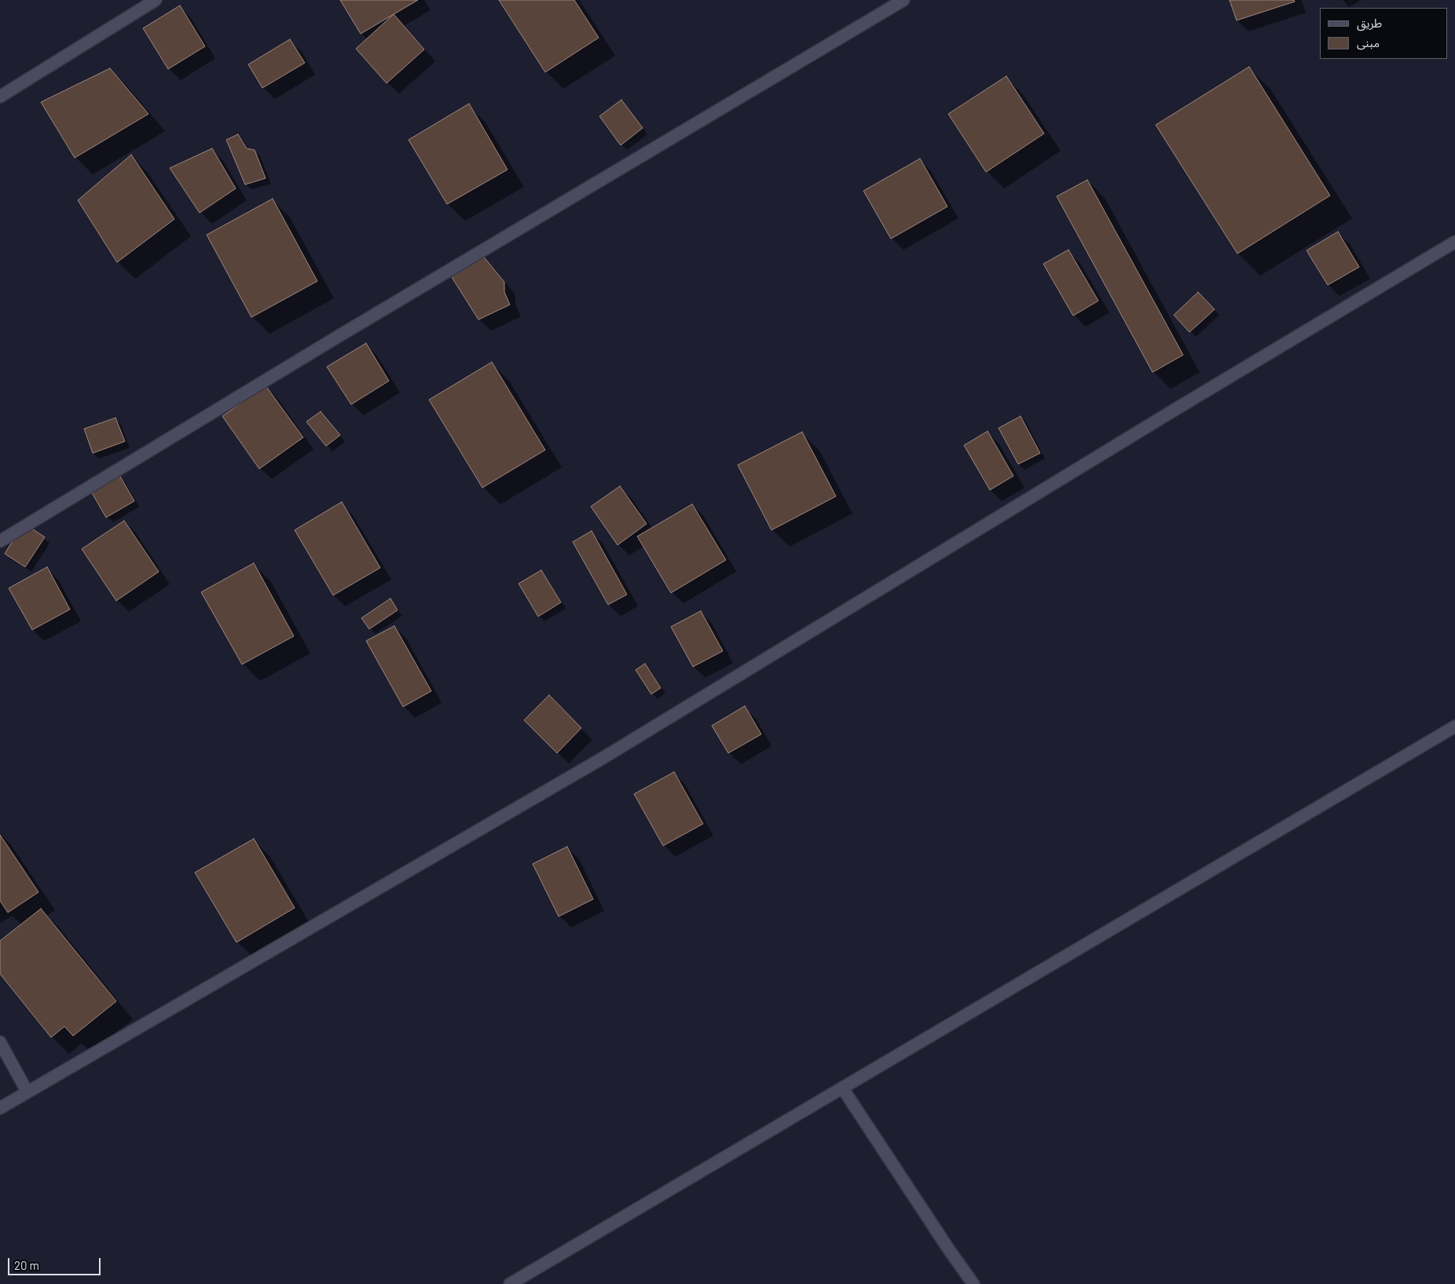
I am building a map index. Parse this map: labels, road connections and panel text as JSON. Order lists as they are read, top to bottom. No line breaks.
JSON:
{"legend":["طريق","مبنى"],"scale_bar":"20 m"}
